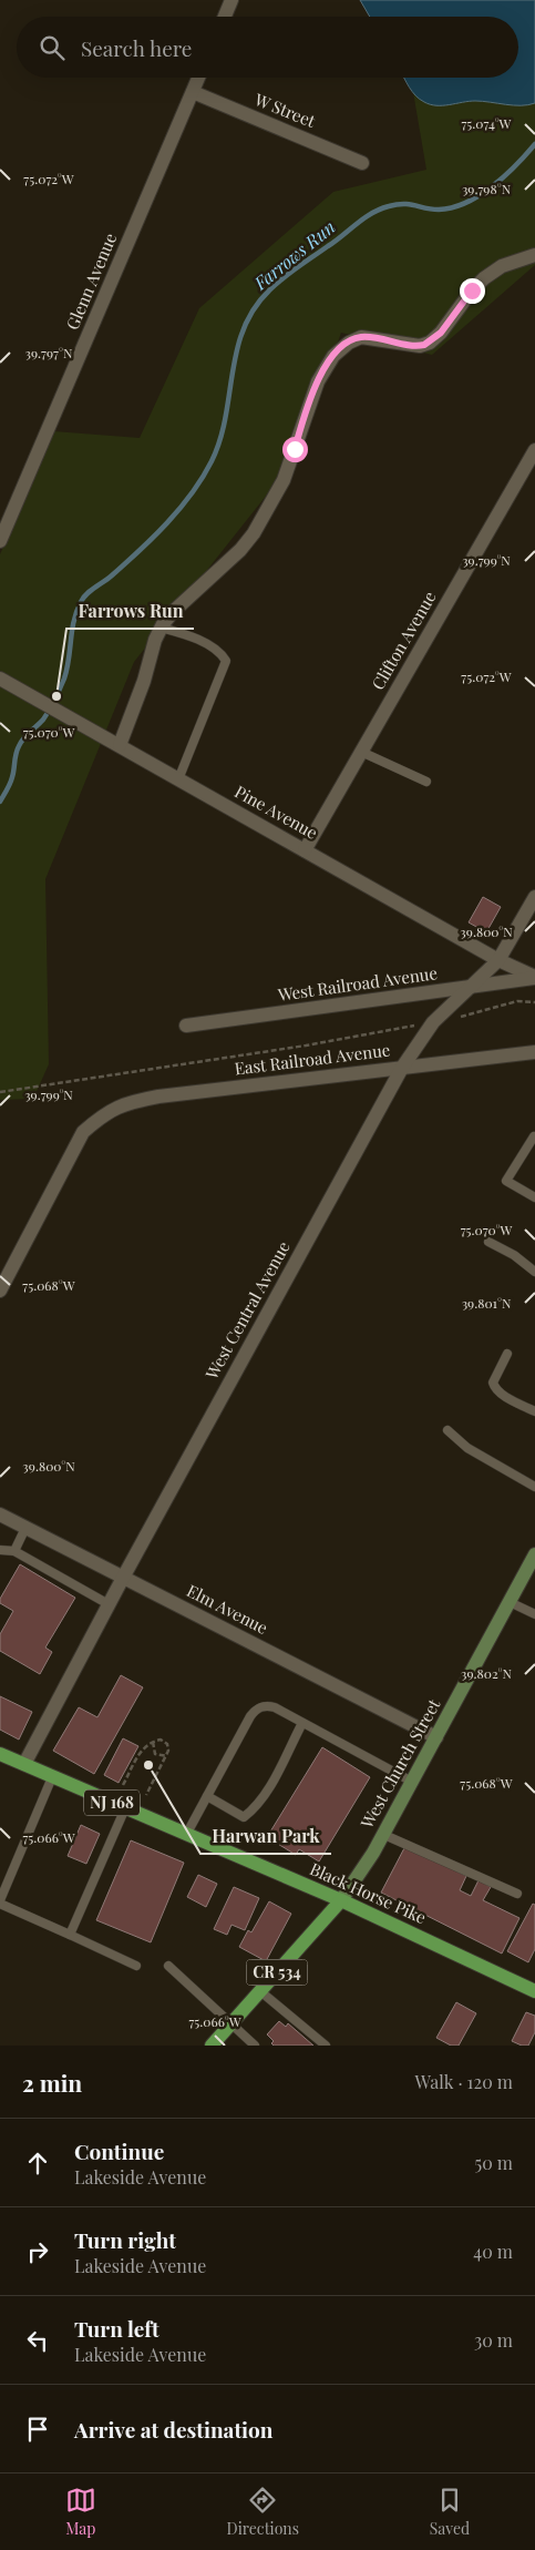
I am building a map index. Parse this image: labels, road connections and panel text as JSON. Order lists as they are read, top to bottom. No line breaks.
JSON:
{"streets":{"main road":["West Church Street","NJ 168","Black Horse Pike","CR 534"],"street":["W Street","Glenn Avenue","Clifton Avenue","Pine Avenue","West Railroad Avenue","East Railroad Avenue","West Central Avenue","Elm Avenue"]},"crossings":[["W Street","Glenn Avenue"],["Clifton Avenue","Pine Avenue"],["Pine Avenue","West Railroad Avenue"],["Pine Avenue","West Central Avenue"],["West Railroad Avenue","West Central Avenue"],["East Railroad Avenue","West Central Avenue"],["West Central Avenue","Elm Avenue"],["West Central Avenue","Black Horse Pike"],["Elm Avenue","West Church Street"],["West Church Street","Black Horse Pike"],["West Church Street","CR 534"],["Black Horse Pike","CR 534"]],"water":["Farrows Run"],"places":["Farrows Run","Harwan Park"],"page":{"search":"Search here","heading":["2 min","Walk · 120 m"],"list":[["Continue","Lakeside Avenue","50 m"],["Turn right","Lakeside Avenue","40 m"],["Turn left","Lakeside Avenue","30 m"],"Arrive at destination"],"nav":["Map","Directions","Saved"]},"coordinates":["75.074°W","75.072°W","39.798°N","39.797°N","39.799°N","75.070°W","39.800°N","75.068°W","39.801°N","39.802°N","75.066°W"]}
